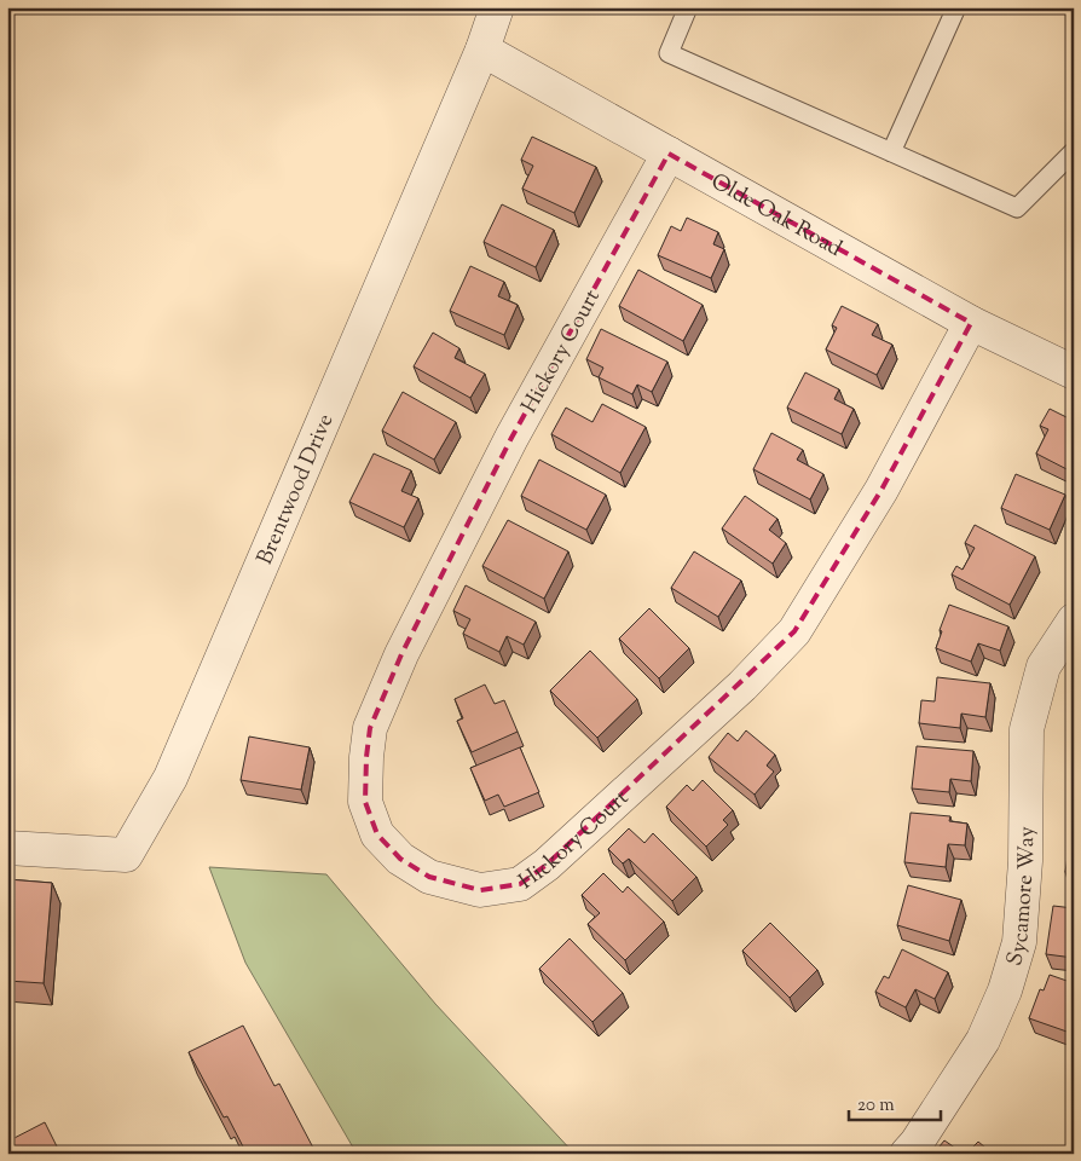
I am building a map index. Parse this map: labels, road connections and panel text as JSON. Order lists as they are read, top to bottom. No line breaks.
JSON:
{"streets":{"street":["Olde Oak Road","Hickory Court","Brentwood Drive","Sycamore Way"]},"crossings":[["Olde Oak Road","Hickory Court"],["Olde Oak Road","Brentwood Drive"]],"scale_bar":"20 m"}
